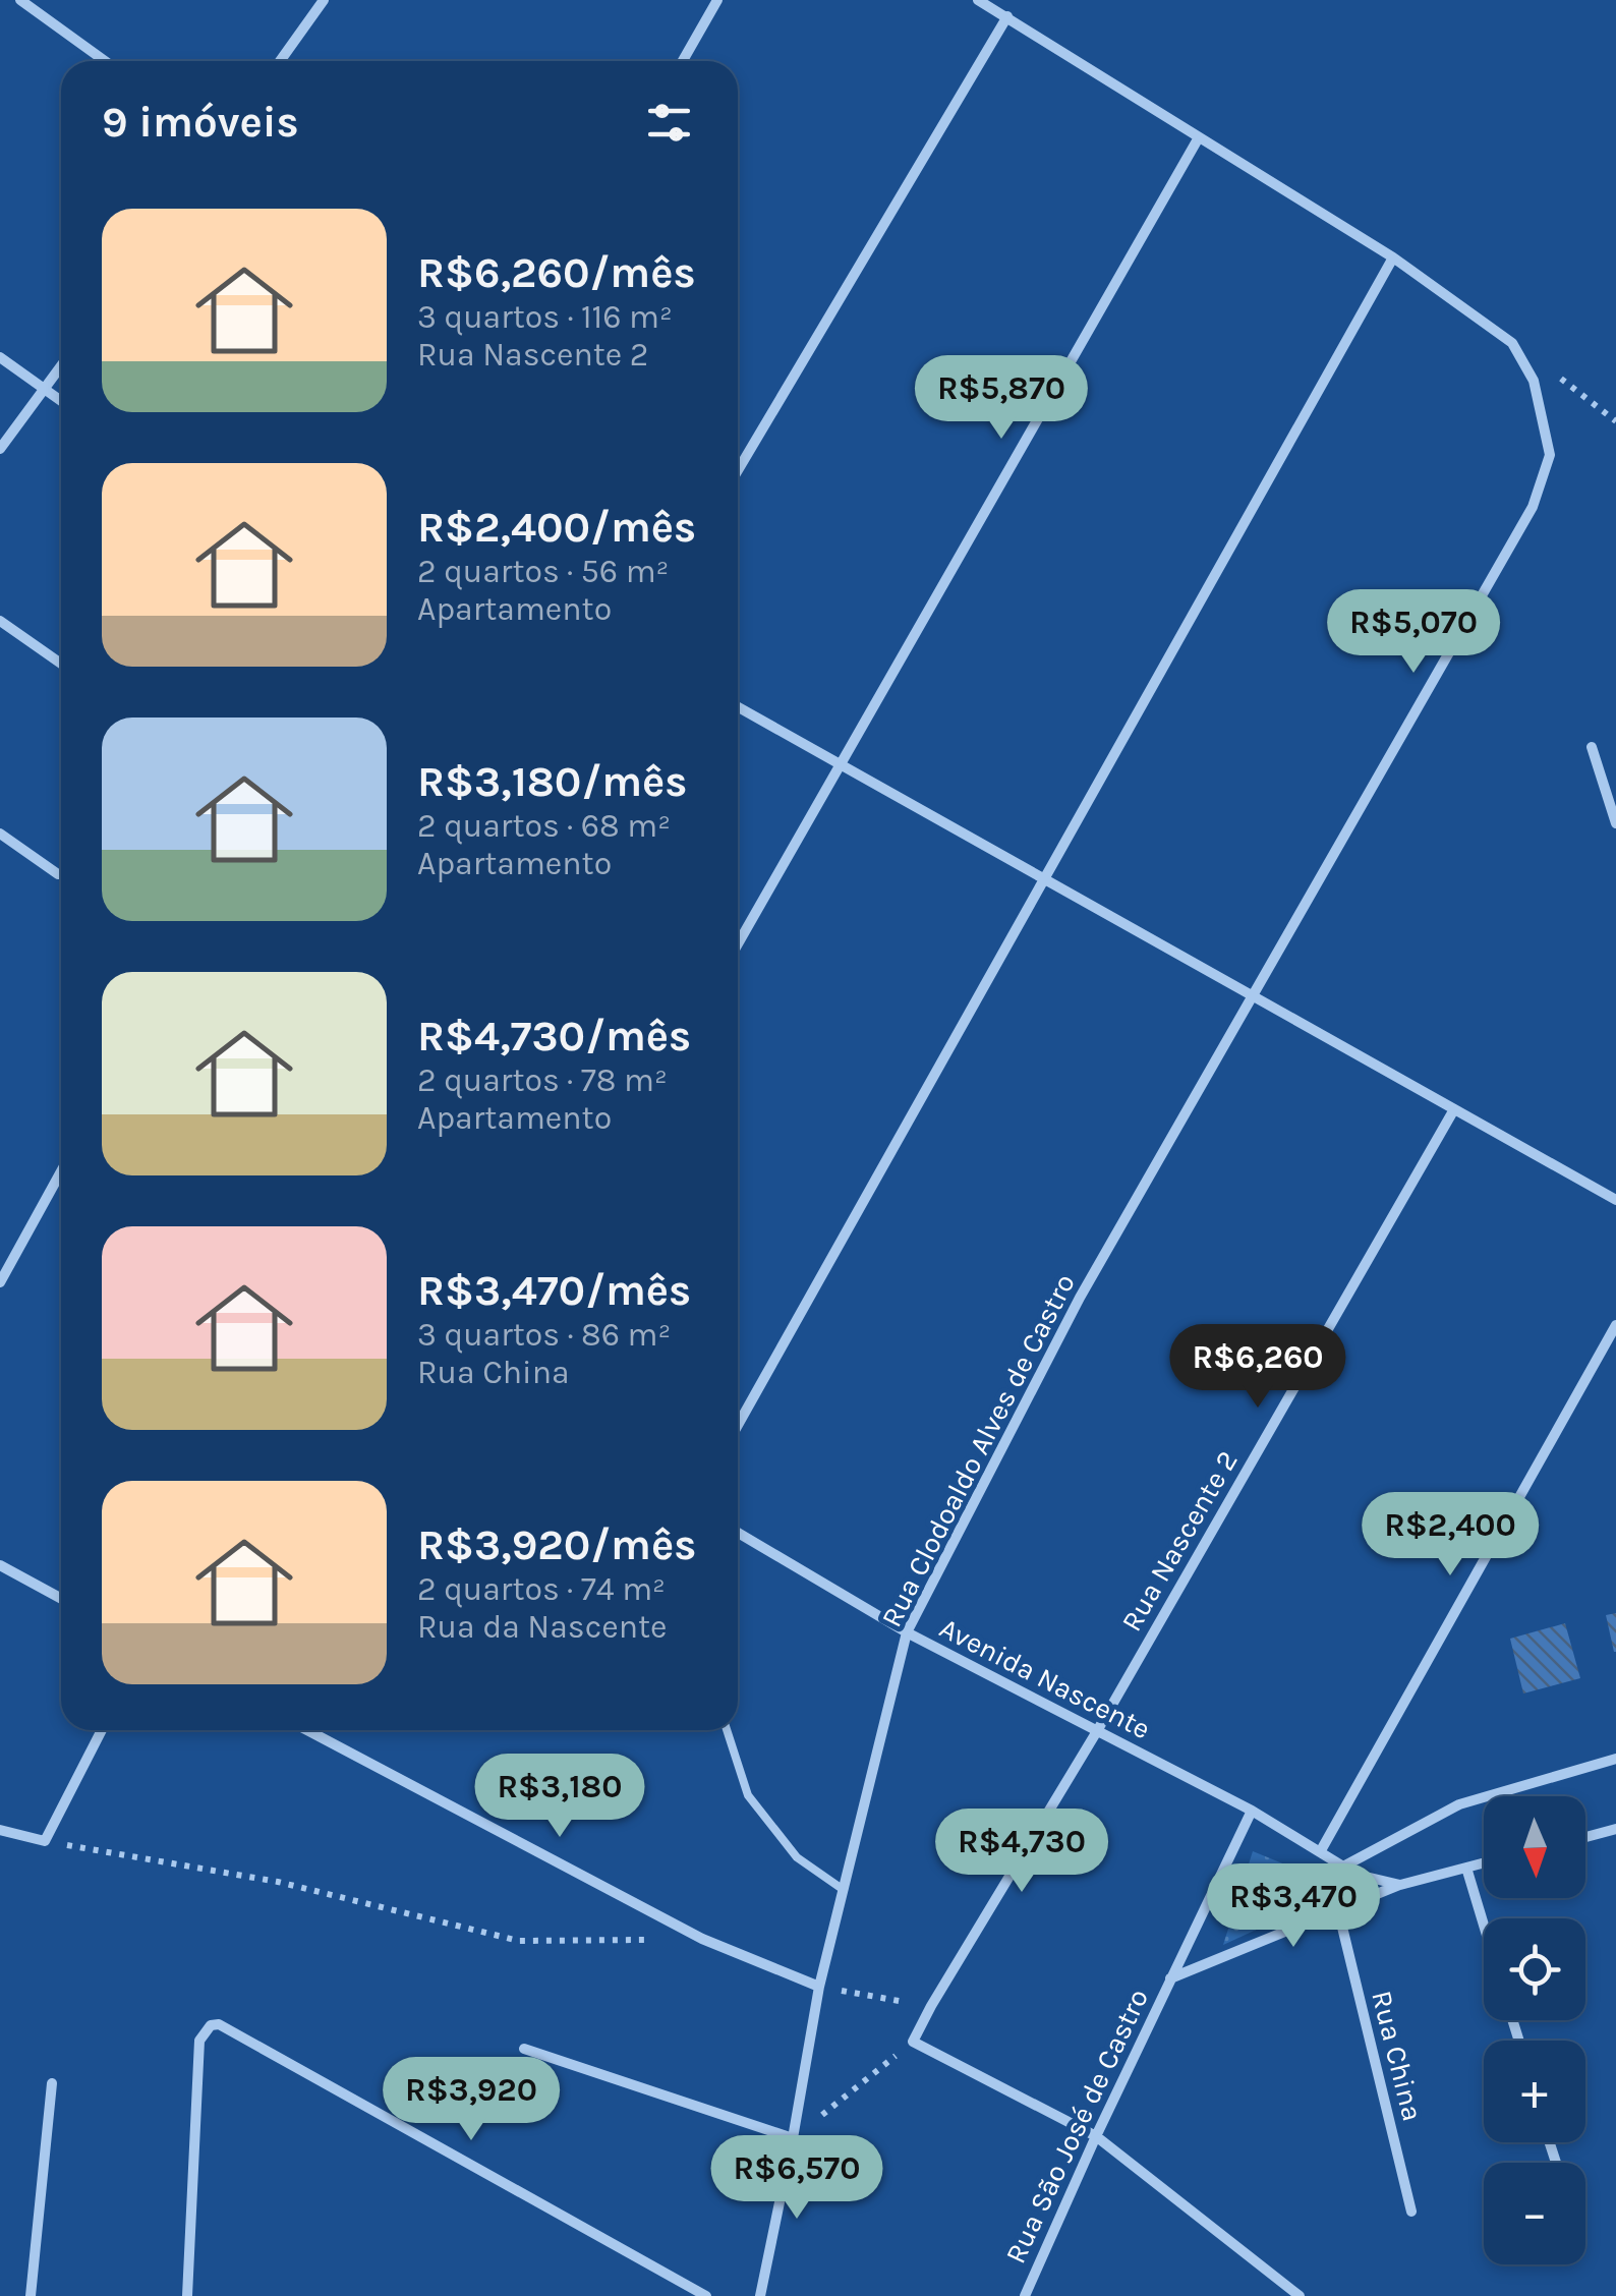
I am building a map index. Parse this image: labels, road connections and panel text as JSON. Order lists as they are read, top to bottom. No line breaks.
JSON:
{"streets":{"street":["Rua Clodoaldo Alves de Castro","Rua Nascente 2","Avenida Nascente","Rua China","Rua São José de Castro"]},"crossings":[["Rua Clodoaldo Alves de Castro","Avenida Nascente"],["Rua Nascente 2","Avenida Nascente"],["Avenida Nascente","Rua São José de Castro"]],"north":"bottom","page":{"heading":"9 imóveis","list":[{"name":"R$6,260/mês","note":"3 quartos · 116 m² · Rua Nascente 2"},{"name":"R$2,400/mês","note":"2 quartos · 56 m² · Apartamento"},{"name":"R$3,180/mês","note":"2 quartos · 68 m² · Apartamento"},{"name":"R$4,730/mês","note":"2 quartos · 78 m² · Apartamento"},{"name":"R$3,470/mês","note":"3 quartos · 86 m² · Rua China"},{"name":"R$3,920/mês","note":"2 quartos · 74 m² · Rua da Nascente"}],"price":["R$5,870","R$5,070","R$6,260","R$2,400","R$3,180","R$4,730","R$3,470","R$3,920","R$6,570"],"map_buttons":["+","−"]}}
